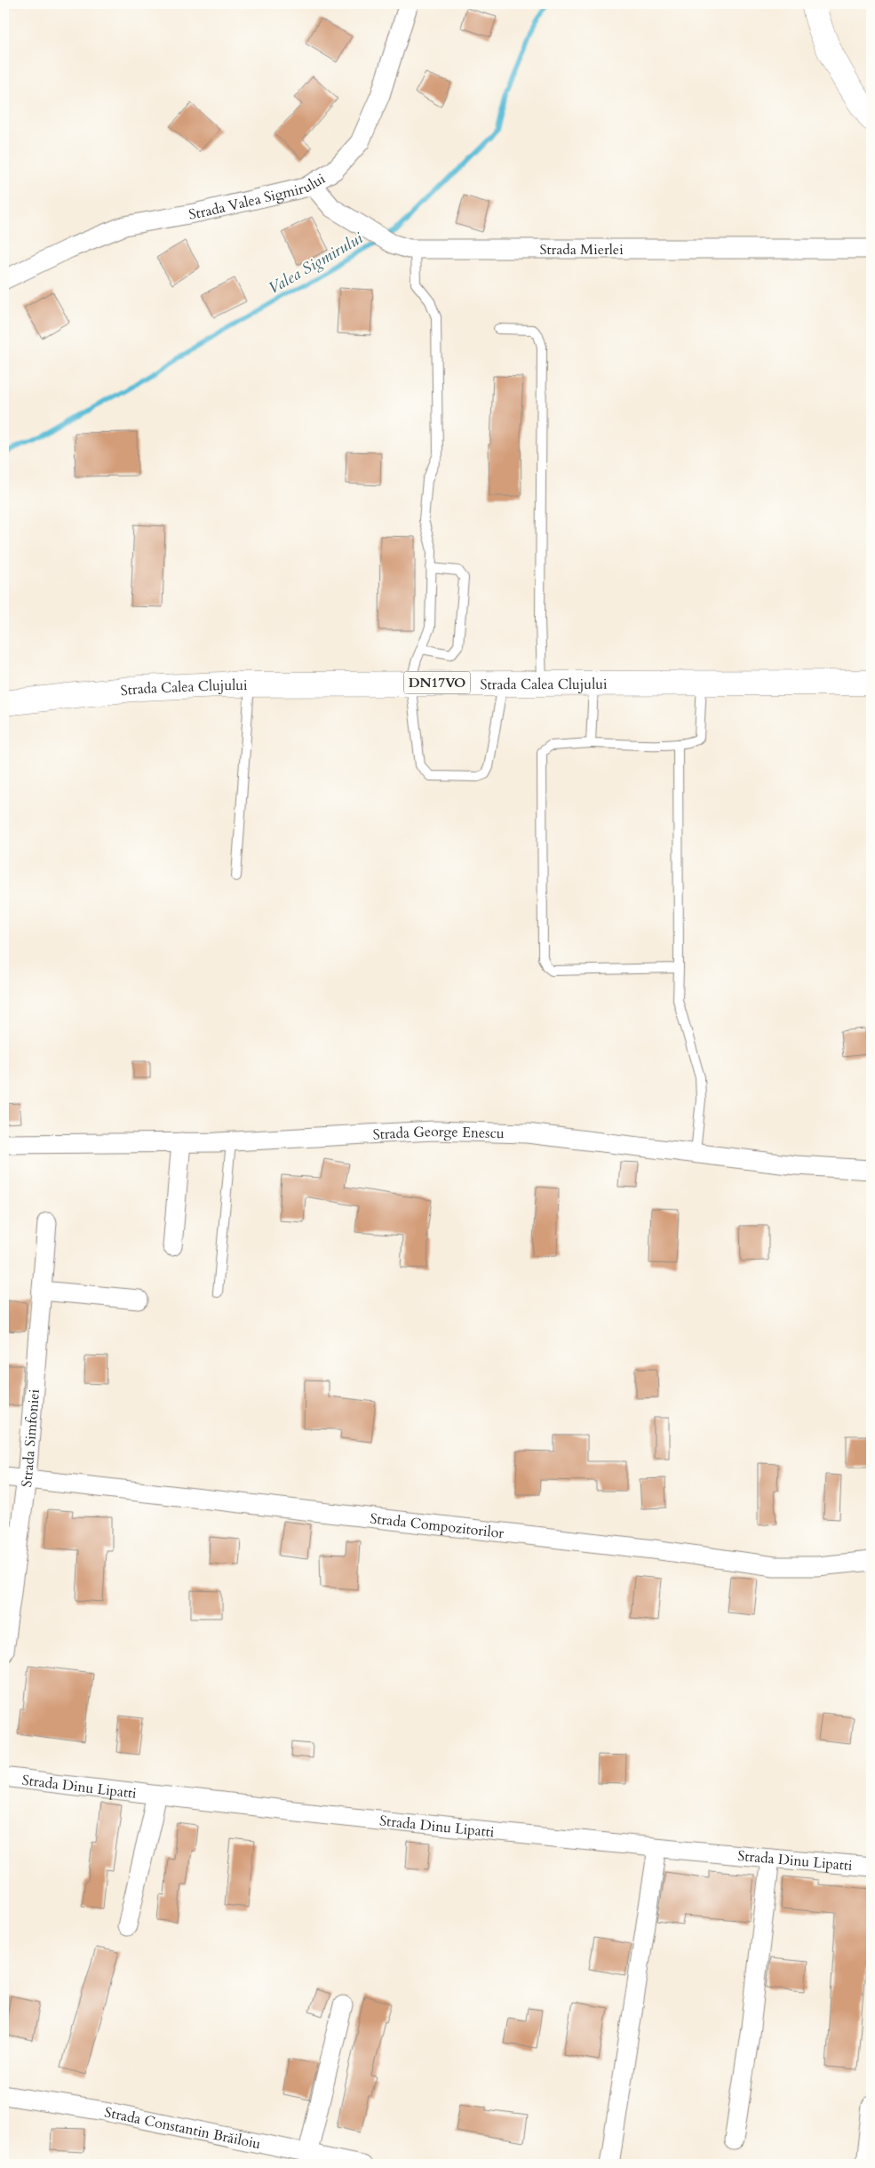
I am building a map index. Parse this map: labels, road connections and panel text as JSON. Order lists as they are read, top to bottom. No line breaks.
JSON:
{"streets":{"main road":["DN17VO","Strada Calea Clujului"],"street":["Strada Valea Sigmirului","Strada Mierlei","Strada George Enescu","Strada Simfoniei","Strada Compozitorilor","Strada Dinu Lipatti","Strada Constantin Brăiloiu"]},"crossings":[["Strada Valea Sigmirului","Strada Mierlei"],["Strada Simfoniei","Strada Compozitorilor"]],"water":["Valea Sigmirului"]}
